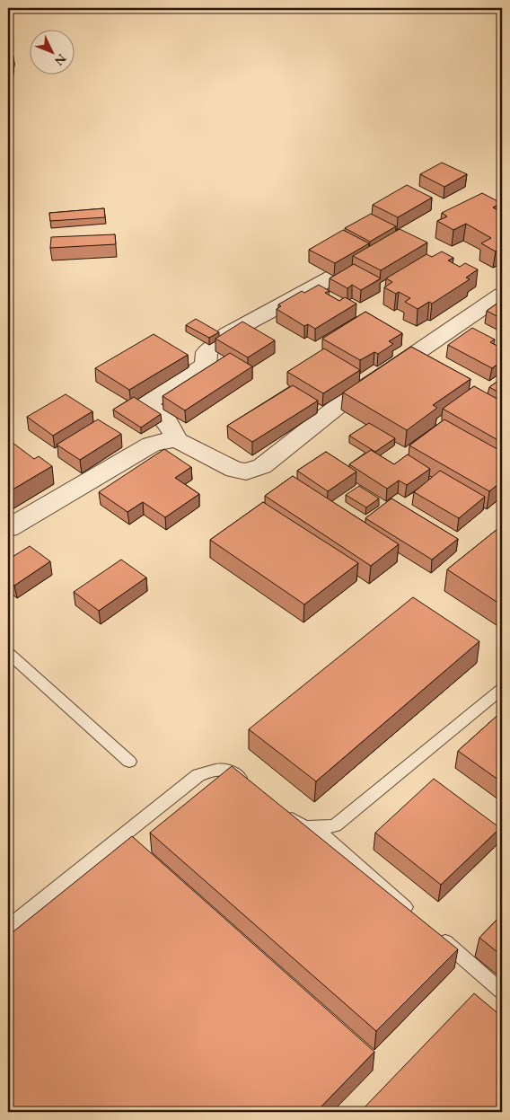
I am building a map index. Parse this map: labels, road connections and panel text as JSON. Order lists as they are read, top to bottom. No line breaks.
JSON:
{"north":"bottom right"}
